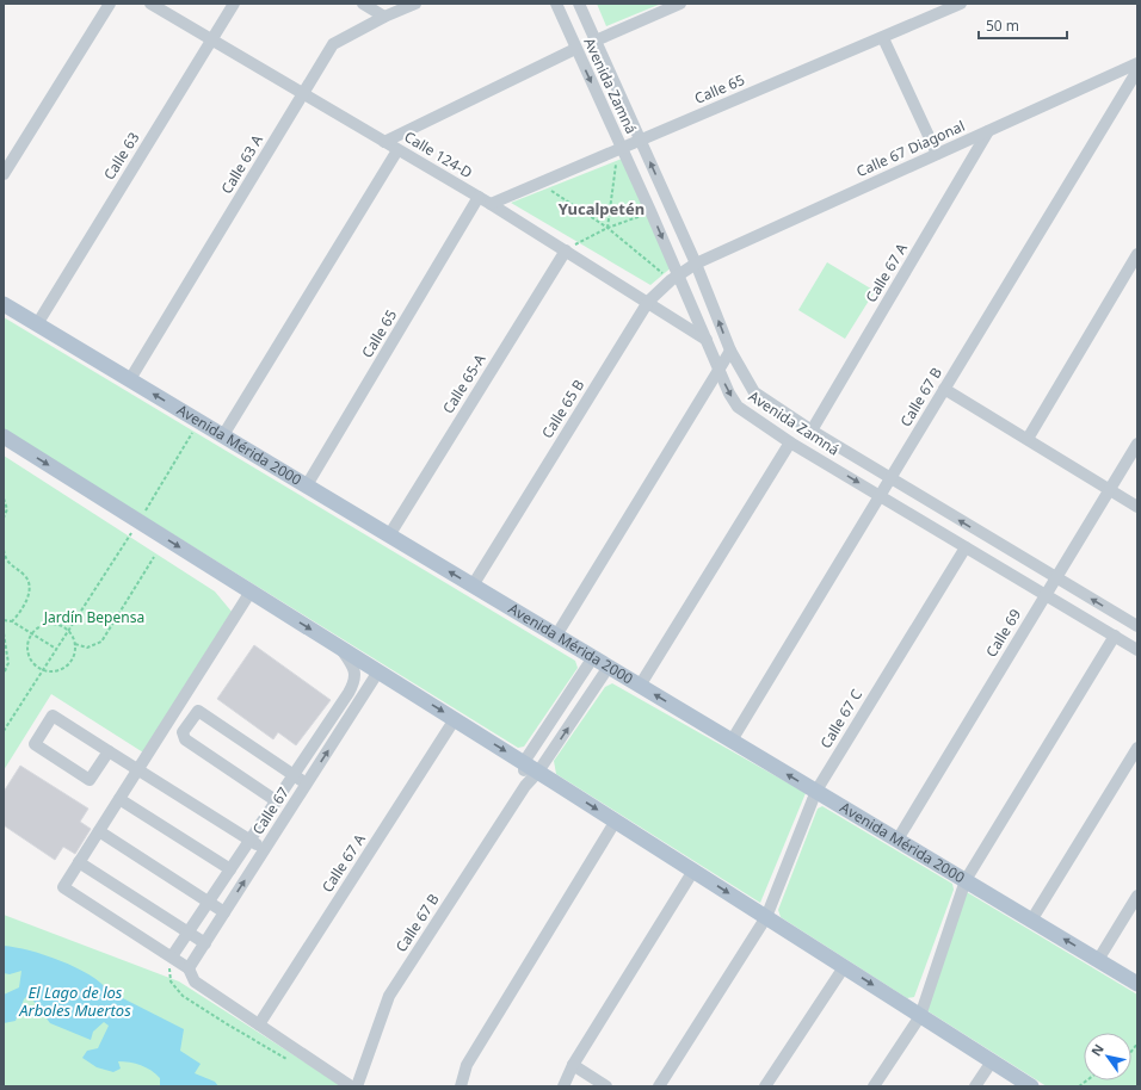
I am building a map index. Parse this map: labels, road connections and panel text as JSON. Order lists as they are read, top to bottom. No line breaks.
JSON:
{"streets":{"main road":["Avenida Mérida 2000"],"street":["Avenida Zamná","Calle 65","Calle 67 Diagonal","Calle 124-D","Calle 63","Calle 63 A","Calle 67 A","Calle 65-A","Calle 67 B","Calle 65 B","Calle 69","Calle 67 C","Calle 67"]},"crossings":[["Avenida Zamná","Calle 65"],["Avenida Zamná","Calle 67 Diagonal"],["Avenida Zamná","Calle 124-D"],["Avenida Zamná","Calle 67 A"],["Avenida Zamná","Calle 67 B"],["Avenida Zamná","Calle 65 B"],["Avenida Zamná","Calle 69"],["Avenida Zamná","Calle 67 C"],["Calle 65","Calle 124-D"],["Calle 65","Avenida Mérida 2000"],["Calle 67 Diagonal","Calle 67 A"],["Calle 67 Diagonal","Calle 65 B"],["Calle 124-D","Calle 63"],["Calle 124-D","Calle 63 A"],["Calle 124-D","Calle 65-A"],["Calle 124-D","Calle 65 B"],["Calle 63","Avenida Mérida 2000"],["Calle 63 A","Avenida Mérida 2000"],["Calle 65-A","Avenida Mérida 2000"],["Calle 67 B","Avenida Mérida 2000"],["Calle 65 B","Avenida Mérida 2000"],["Avenida Mérida 2000","Calle 69"],["Avenida Mérida 2000","Calle 67 C"]],"districts":["Yucalpetén"],"water":["El Lago de los Arboles Muertos"],"parks":["Jardín Bepensa"],"scale_bar":"50 m","north":"top left"}
